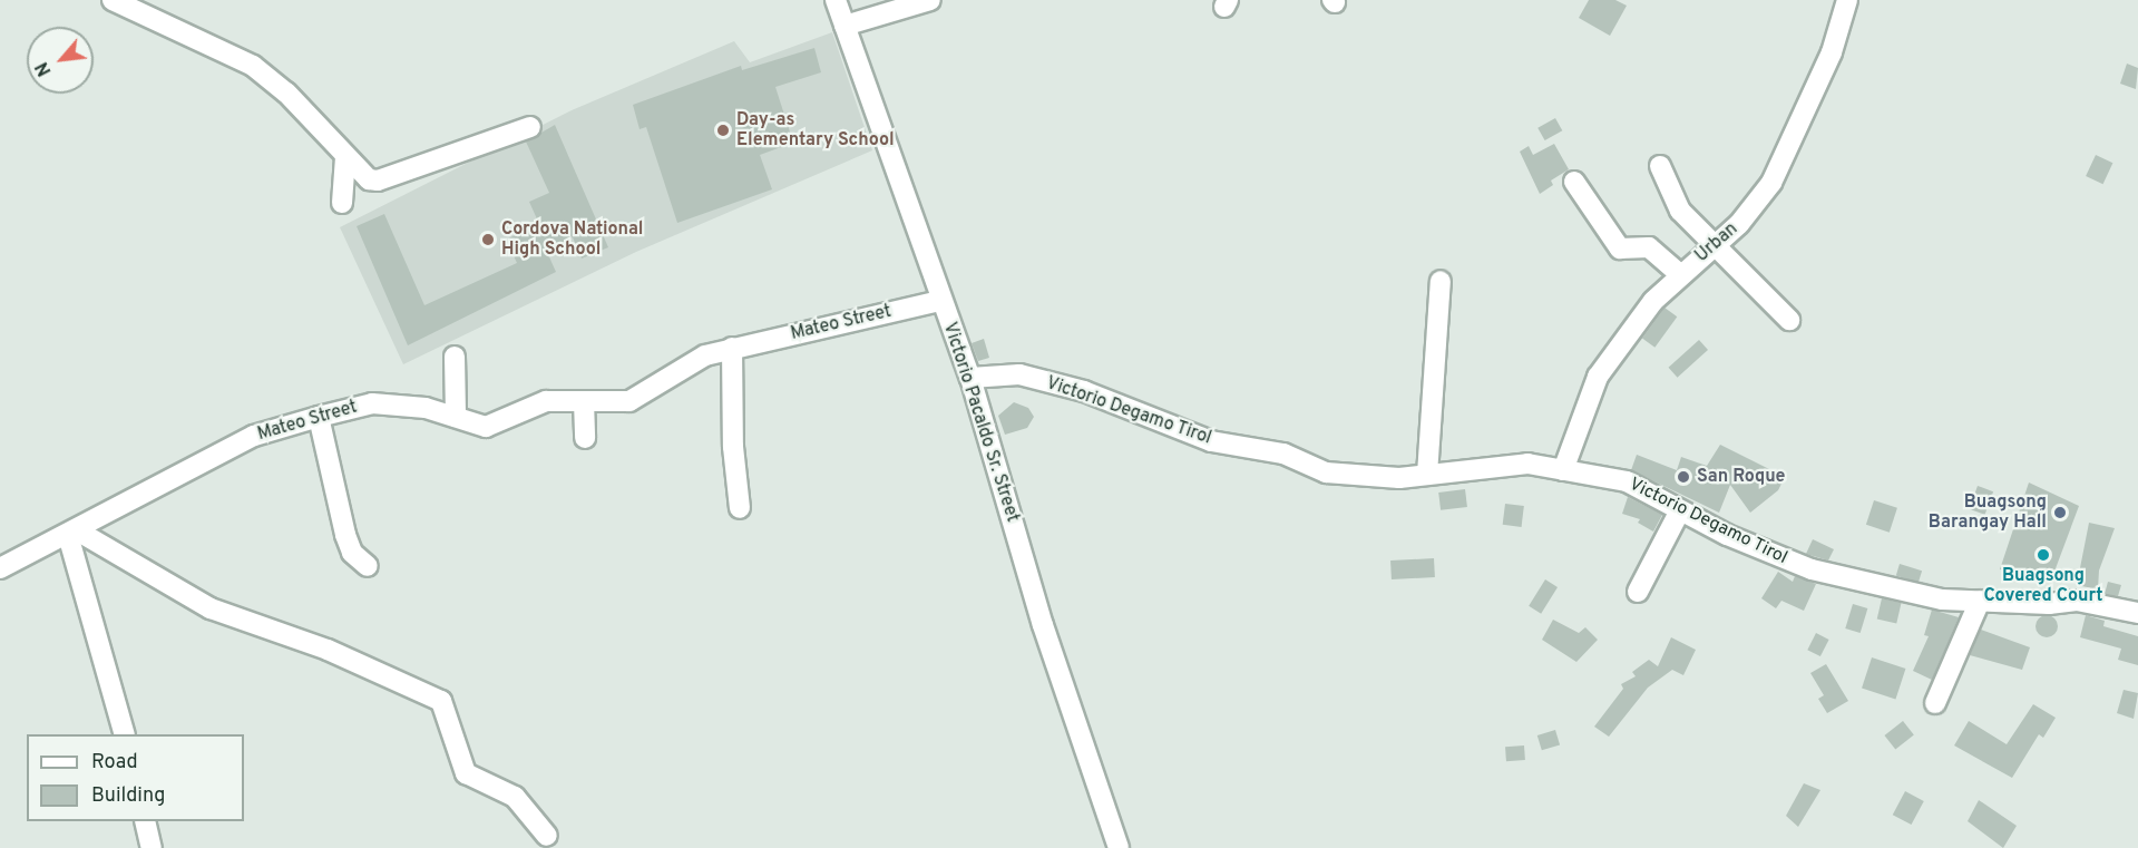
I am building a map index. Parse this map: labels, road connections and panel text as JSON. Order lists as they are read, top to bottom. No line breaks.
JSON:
{"streets":{"street":["Urban","Mateo Street","Victorio Degamo Tirol","Victorio Pacaldo Sr. Street"]},"crossings":[["Urban","Victorio Degamo Tirol"],["Mateo Street","Victorio Pacaldo Sr. Street"],["Victorio Degamo Tirol","Victorio Pacaldo Sr. Street"]],"places":["Day-as Elementary School","Cordova National High School","San Roque","Buagsong Barangay Hall","Buagsong Covered Court"],"legend":["Road","Building"],"north":"bottom left"}
